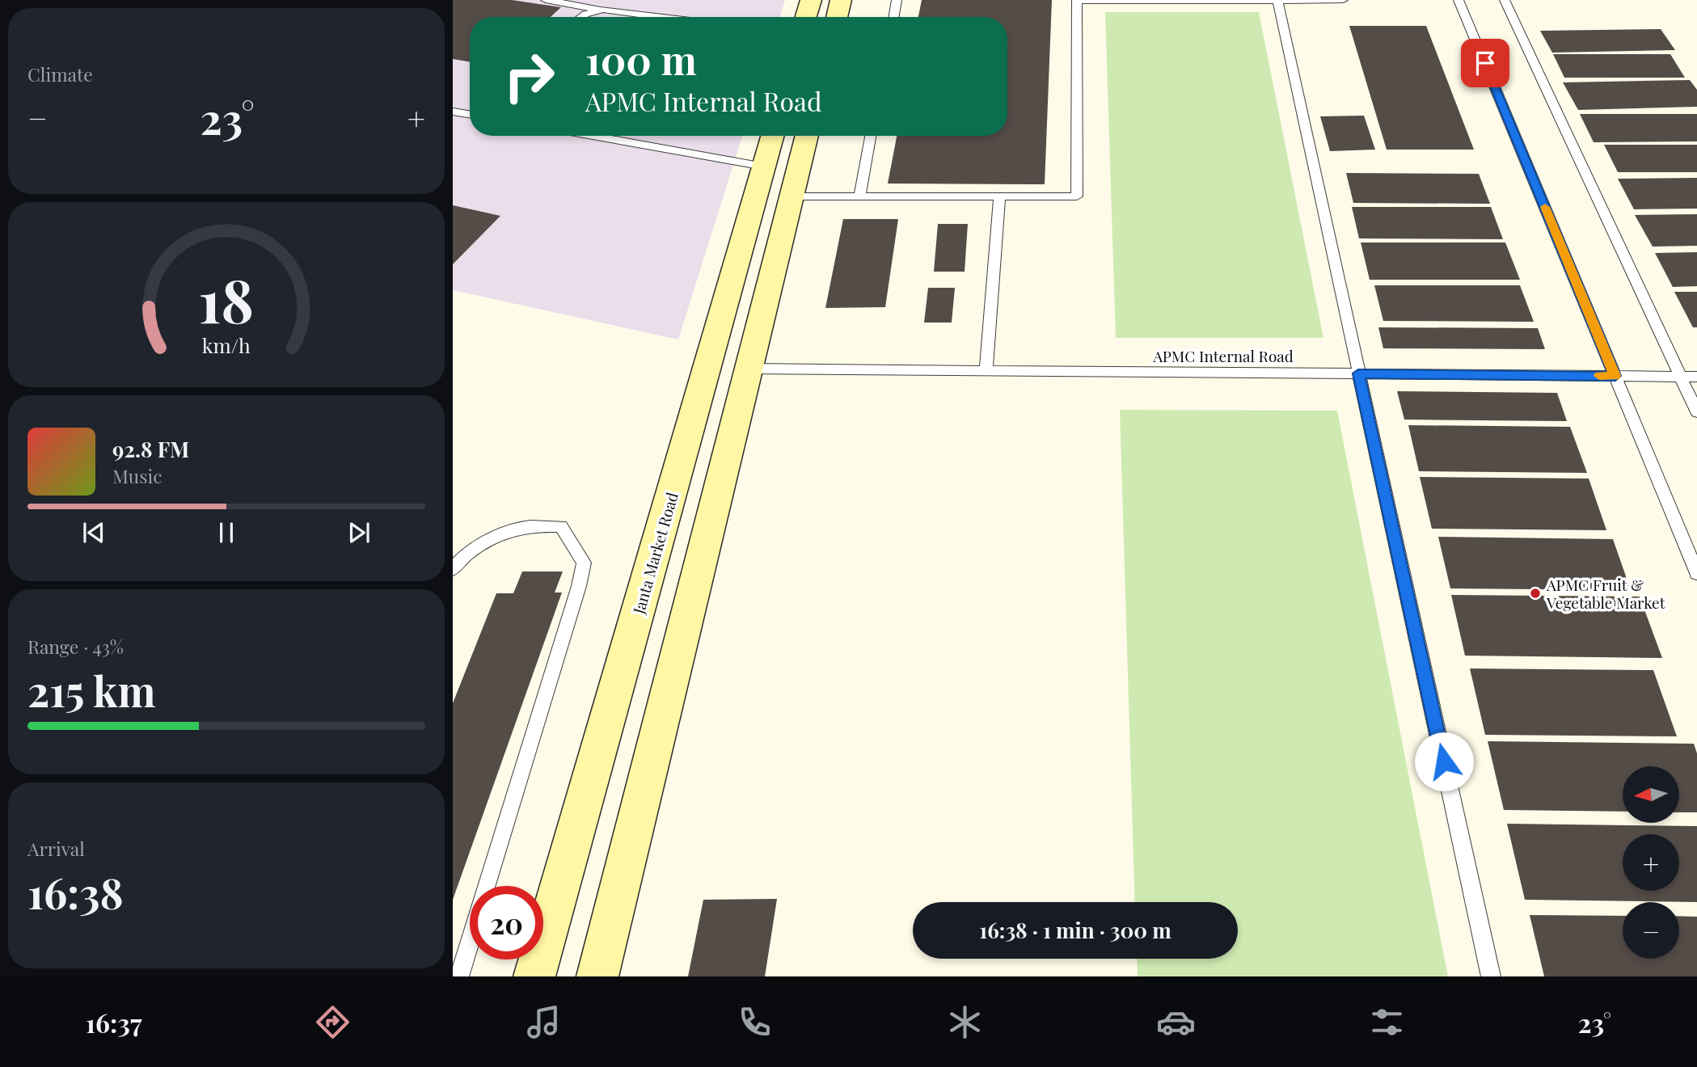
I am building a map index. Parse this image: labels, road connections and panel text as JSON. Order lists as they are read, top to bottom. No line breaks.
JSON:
{"streets":{"main road":["Janta Market Road"],"lane":["APMC Internal Road"]},"places":["APMC Fruit & Vegetable Market"],"north":"left","page":{"tile":["Climate",["Range · 43%","215 km"],["Arrival","16:38"]],"turn":["100 m","APMC Internal Road"],"heat":["−","23°","+"],"song":["92.8 FM","Music"],"map_buttons":["+","−"],"limit":"20","trip":"16:38 · 1 min · 300 m","tabs":["16:37","23°"],"gauge":["18","km/h"]}}
